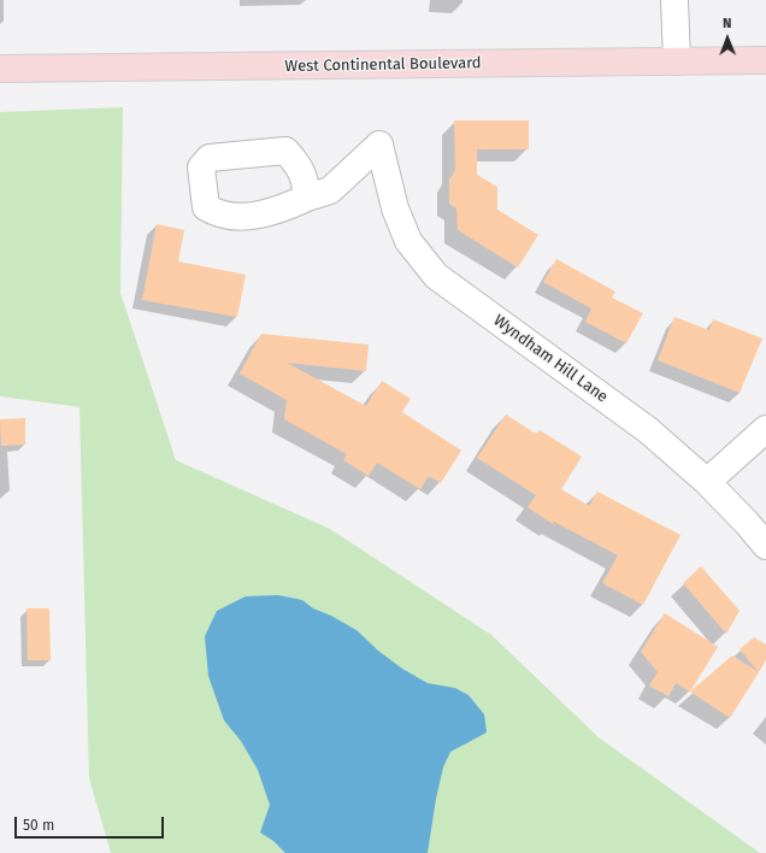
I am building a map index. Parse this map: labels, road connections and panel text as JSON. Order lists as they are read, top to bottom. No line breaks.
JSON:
{"streets":{"main road":["West Continental Boulevard"],"street":["Wyndham Hill Lane"]},"scale_bar":"50 m","north":"top"}
